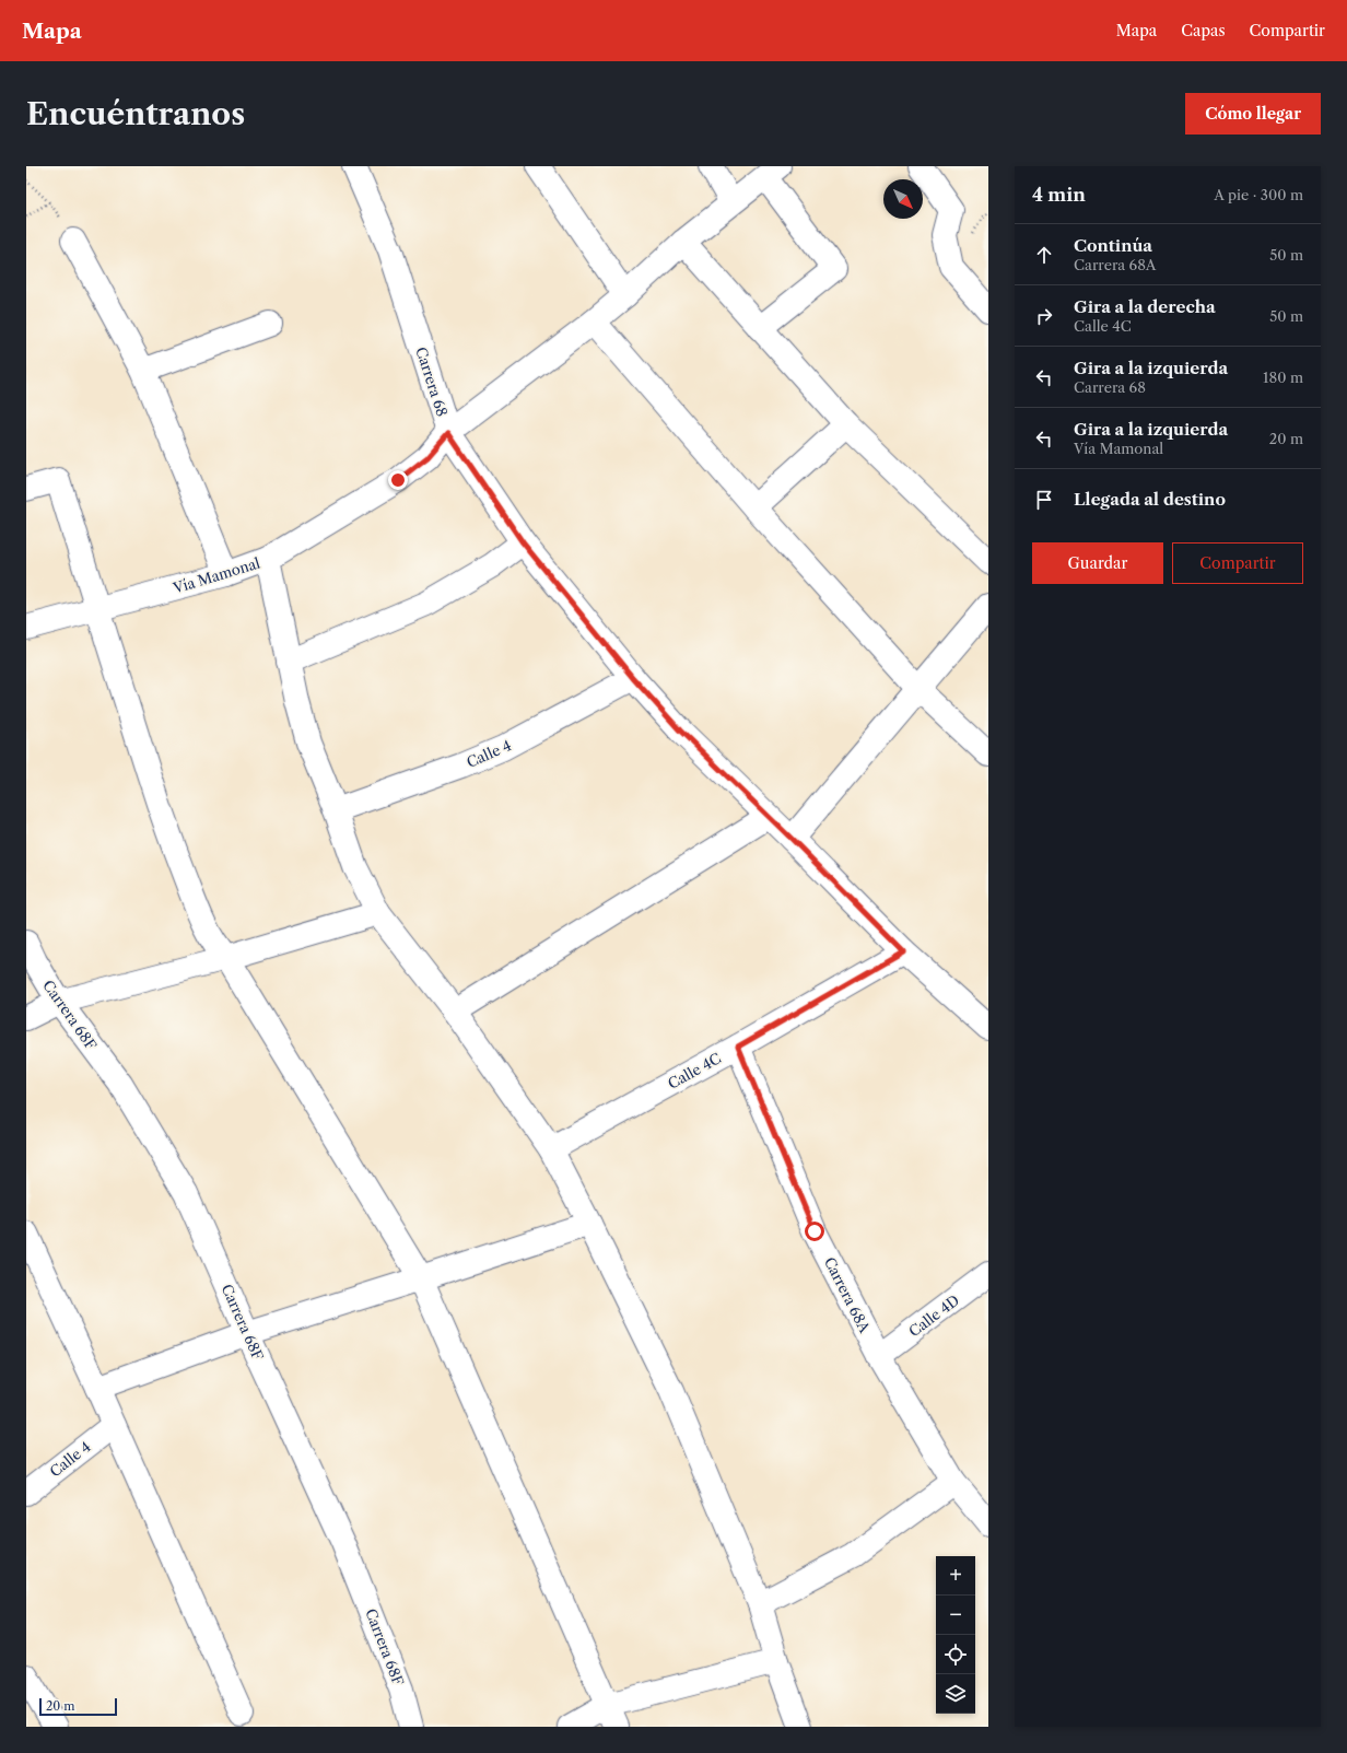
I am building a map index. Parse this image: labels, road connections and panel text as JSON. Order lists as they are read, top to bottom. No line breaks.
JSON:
{"streets":{"street":["Carrera 68","Vía Mamonal","Calle 4","Carrera 68F","Calle 4C","Carrera 68A","Calle 4D"]},"crossings":[["Carrera 68","Vía Mamonal"],["Carrera 68","Calle 4"],["Carrera 68","Calle 4C"],["Calle 4C","Carrera 68A"],["Carrera 68A","Calle 4D"]],"scale_bar":"20 m","north":"bottom right","page":{"header":"Mapa","nav":["Mapa","Capas","Compartir"],"buttons":["Cómo llegar",["Guardar","Compartir"]],"title":"Encuéntranos","heading":["4 min","A pie · 300 m"],"list":[["Continúa","Carrera 68A","50 m"],["Gira a la derecha","Calle 4C","50 m"],["Gira a la izquierda","Carrera 68","180 m"],["Gira a la izquierda","Vía Mamonal","20 m"],"Llegada al destino"],"map_buttons":["+","−"],"scale":"20 m"}}
